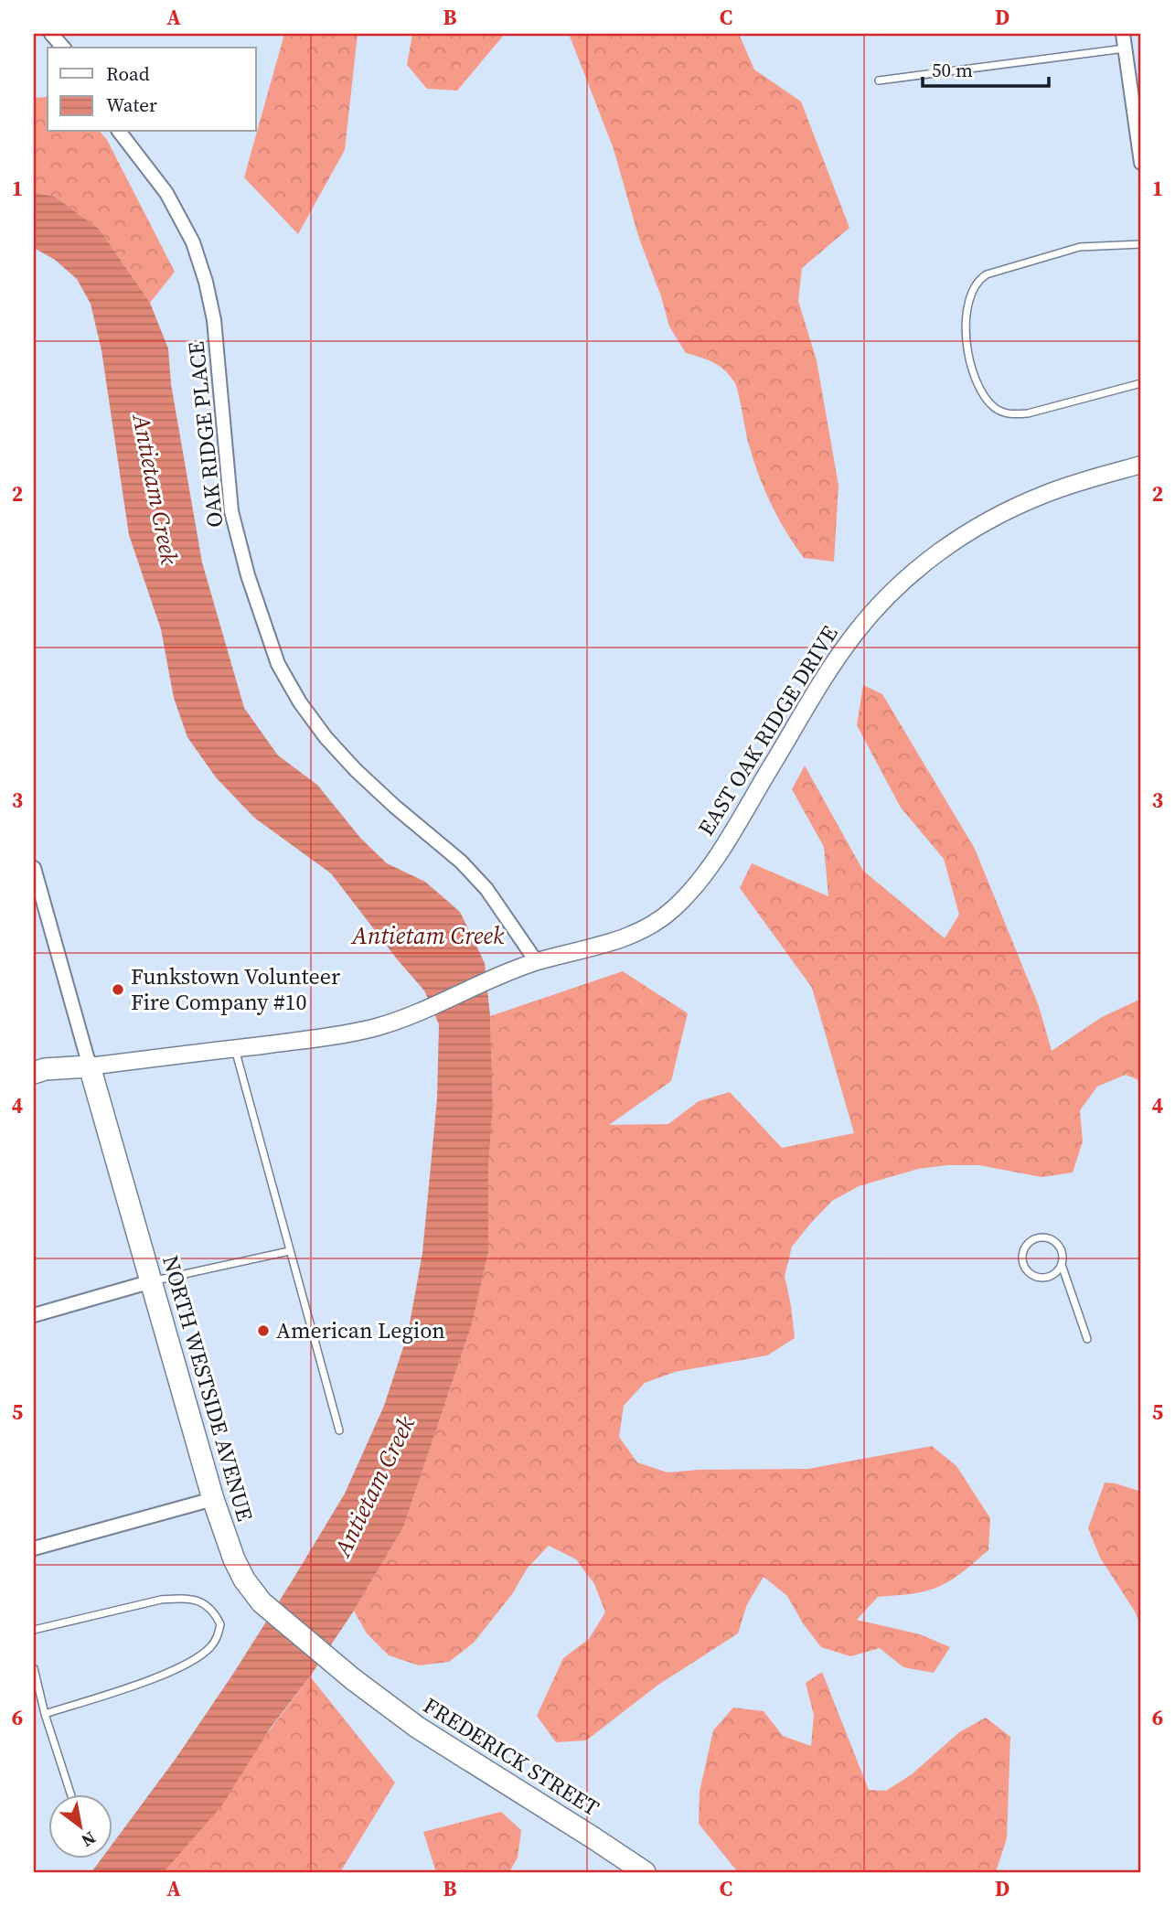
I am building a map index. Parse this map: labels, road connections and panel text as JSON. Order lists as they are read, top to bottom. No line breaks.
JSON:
{"streets":{"main road":["NORTH WESTSIDE AVENUE","FREDERICK STREET"],"street":["OAK RIDGE PLACE","EAST OAK RIDGE DRIVE"]},"crossings":[["OAK RIDGE PLACE","EAST OAK RIDGE DRIVE"],["EAST OAK RIDGE DRIVE","NORTH WESTSIDE AVENUE"],["NORTH WESTSIDE AVENUE","FREDERICK STREET"]],"water":["Antietam Creek"],"places":["Funkstown Volunteer Fire Company #10","American Legion"],"legend":["Road","Water"],"scale_bar":"50 m","north":"bottom right","grid":{"columns":["A","B","C","D"],"rows":["1","2","3","4","5","6"]}}
